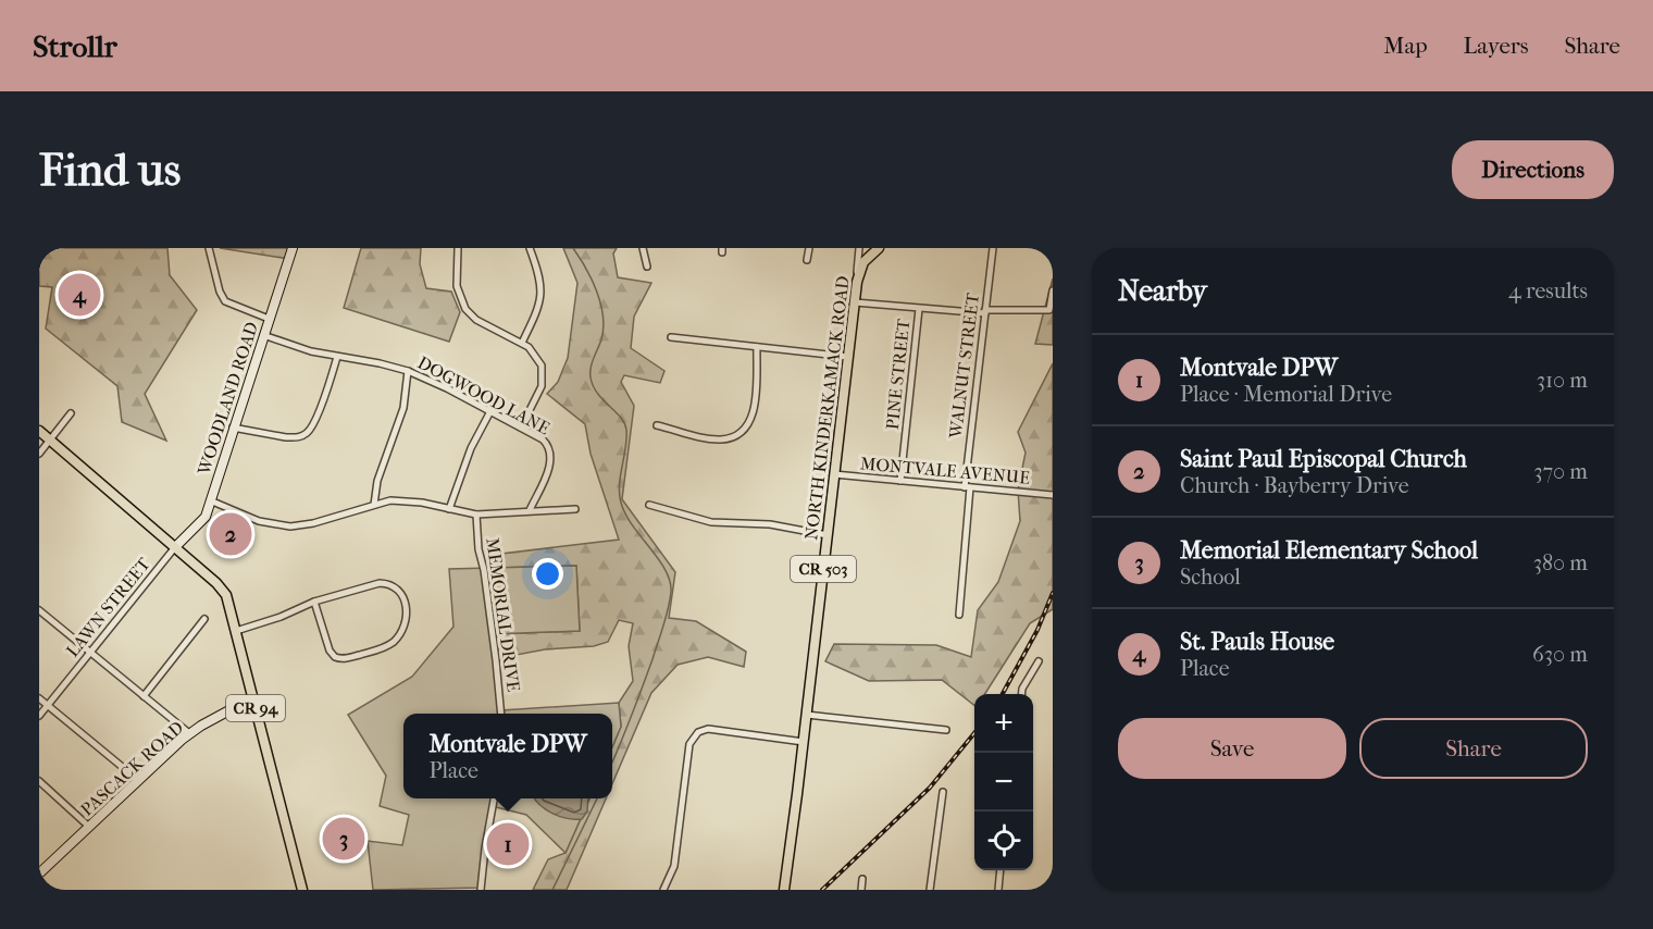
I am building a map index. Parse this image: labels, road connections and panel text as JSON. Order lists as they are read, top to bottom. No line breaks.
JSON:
{"streets":{"main road":["NORTH KINDERKAMACK ROAD","CR 503","CR 94"],"street":["WALNUT STREET","PINE STREET","DOGWOOD LANE","WOODLAND ROAD","MONTVALE AVENUE","LAWN STREET","MEMORIAL DRIVE","PASCACK ROAD"]},"crossings":[["WALNUT STREET","MONTVALE AVENUE"],["PINE STREET","MONTVALE AVENUE"],["DOGWOOD LANE","WOODLAND ROAD"],["WOODLAND ROAD","LAWN STREET"],["WOODLAND ROAD","CR 94"],["NORTH KINDERKAMACK ROAD","MONTVALE AVENUE"],["LAWN STREET","CR 94"],["CR 94","PASCACK ROAD"]],"page":{"header":"Strollr","nav":["Map","Layers","Share"],"buttons":["Directions",["Save","Share"]],"title":"Find us","heading":["Nearby","4 results"],"pins":["4","2","3","1"],"list":[{"mark":"1","name":"Montvale DPW","note":"Place · Memorial Drive","value":"310 m"},{"mark":"2","name":"Saint Paul Episcopal Church","note":"Church · Bayberry Drive","value":"370 m"},{"mark":"3","name":"Memorial Elementary School","note":"School","value":"380 m"},{"mark":"4","name":"St. Pauls House","note":"Place","value":"630 m"}],"map_buttons":["+","−"],"popup":["Montvale DPW","Place"]}}
